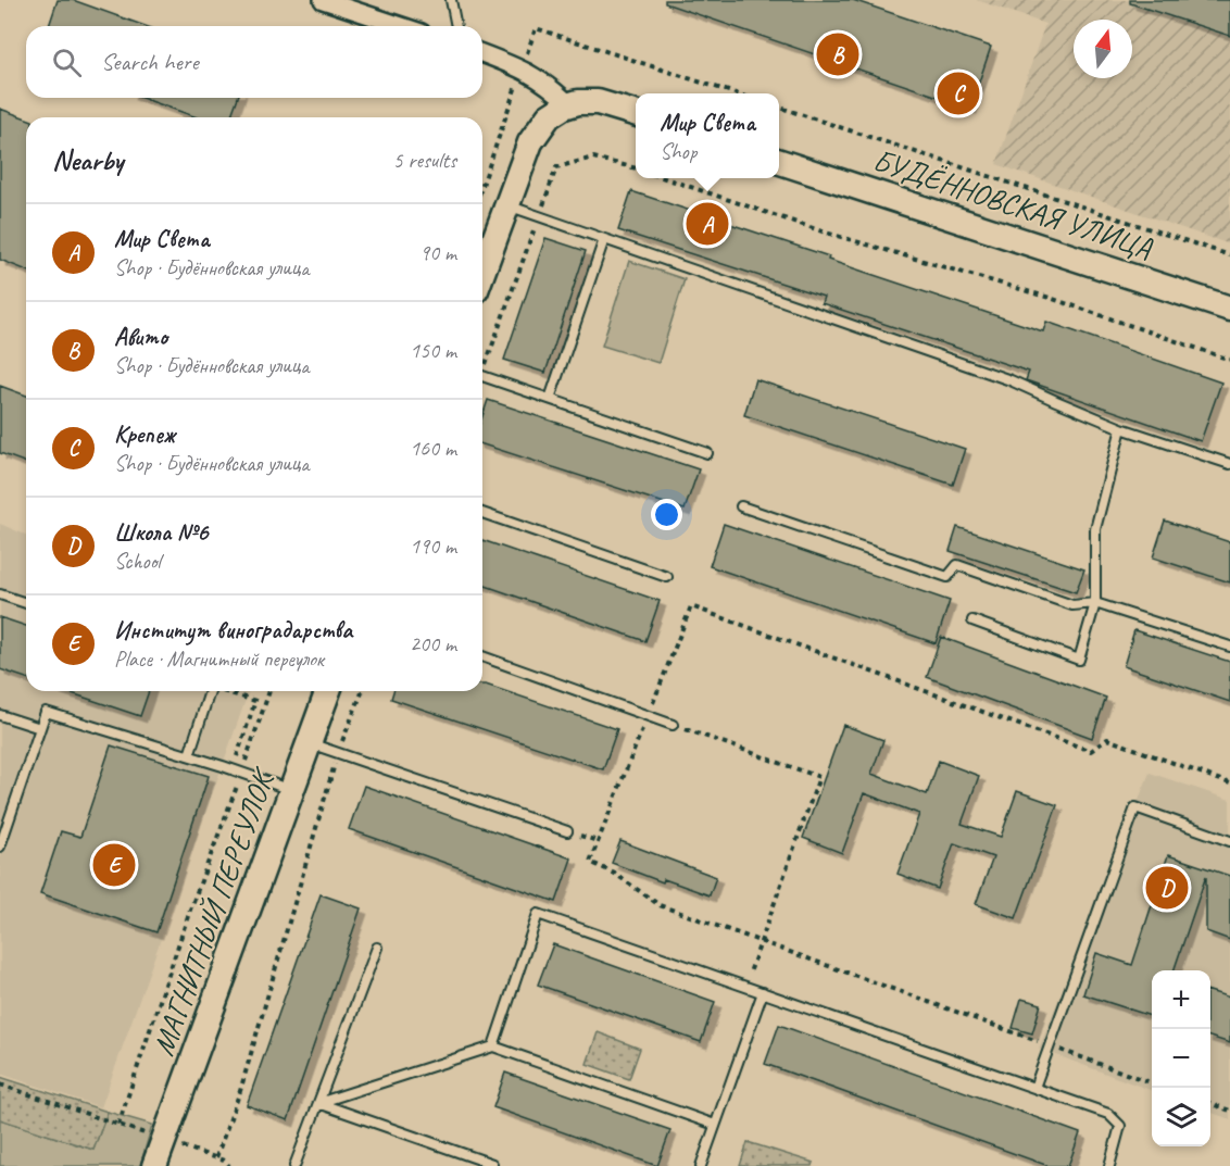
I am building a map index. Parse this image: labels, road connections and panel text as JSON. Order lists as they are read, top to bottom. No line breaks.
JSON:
{"streets":{"main road":["БУДЁННОВСКАЯ УЛИЦА","МАГНИТНЫЙ ПЕРЕУЛОК"]},"north":"top","page":{"search":"Search here","pins":["B","C","A","E","D"],"popup":["Мир Света","Shop"],"heading":["Nearby","5 results"],"list":[{"mark":"A","name":"Мир Света","note":"Shop · Будённовская улица","value":"90 m"},{"mark":"B","name":"Авито","note":"Shop · Будённовская улица","value":"150 m"},{"mark":"C","name":"Крепеж","note":"Shop · Будённовская улица","value":"160 m"},{"mark":"D","name":"Школа №6","note":"School","value":"190 m"},{"mark":"E","name":"Институт виноградарства","note":"Place · Магнитный переулок","value":"200 m"}],"map_buttons":["+","−"]}}
